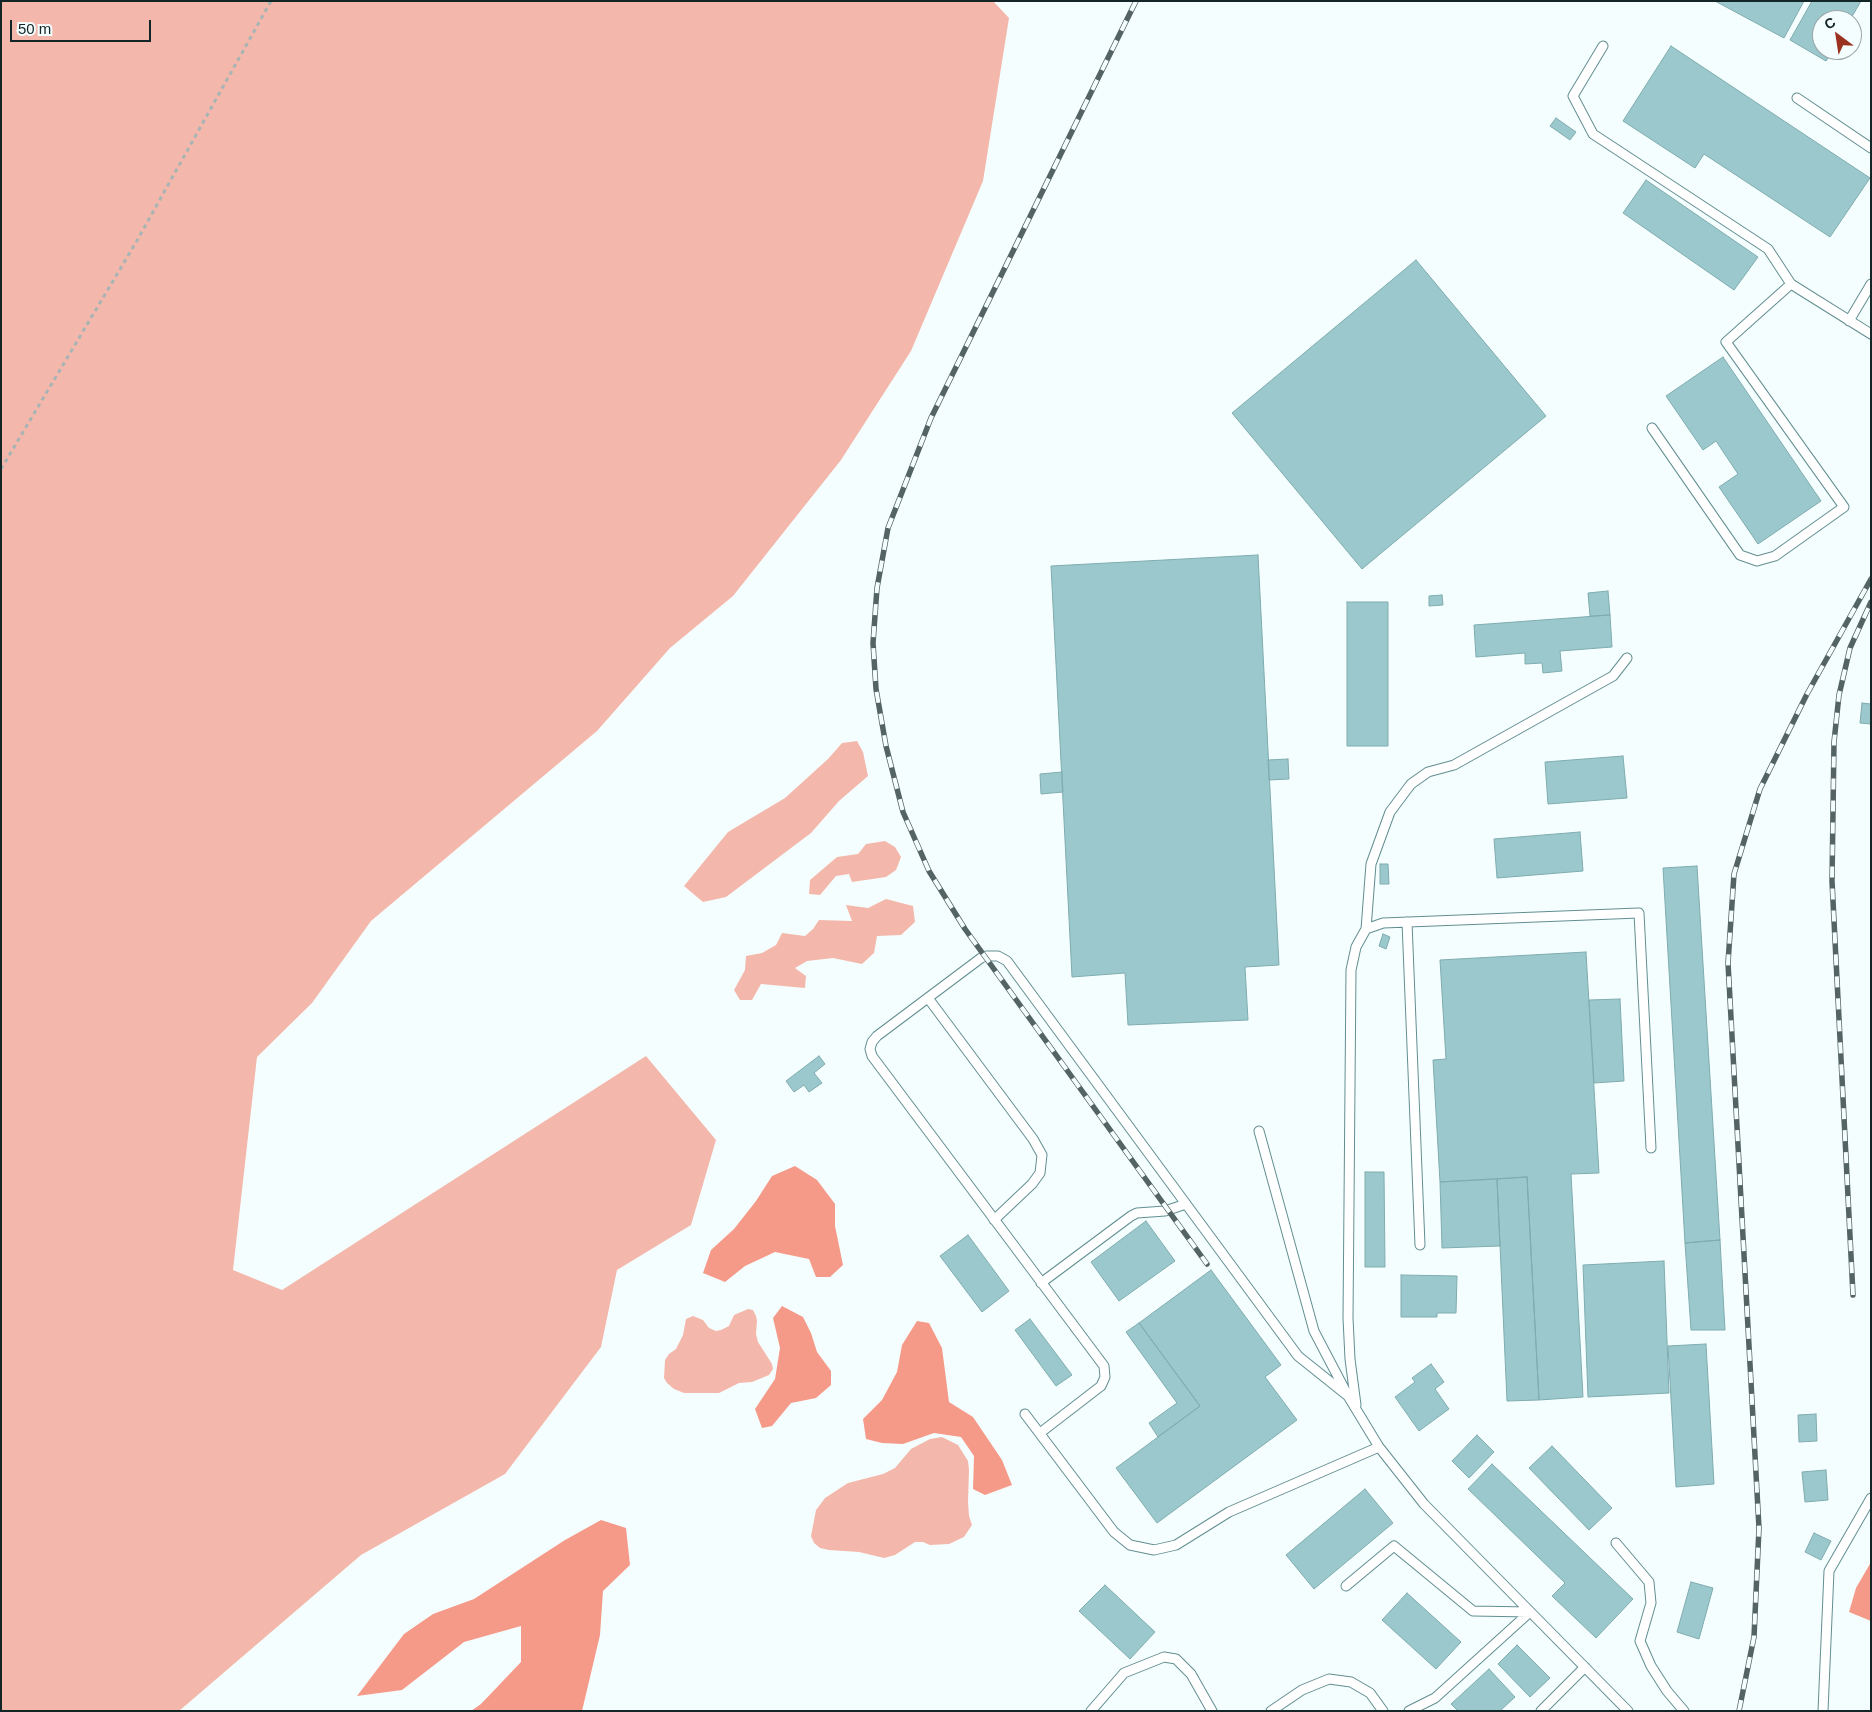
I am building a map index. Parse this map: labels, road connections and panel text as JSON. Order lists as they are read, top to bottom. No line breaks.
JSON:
{"scale_bar":"50 m","north":"top left"}
